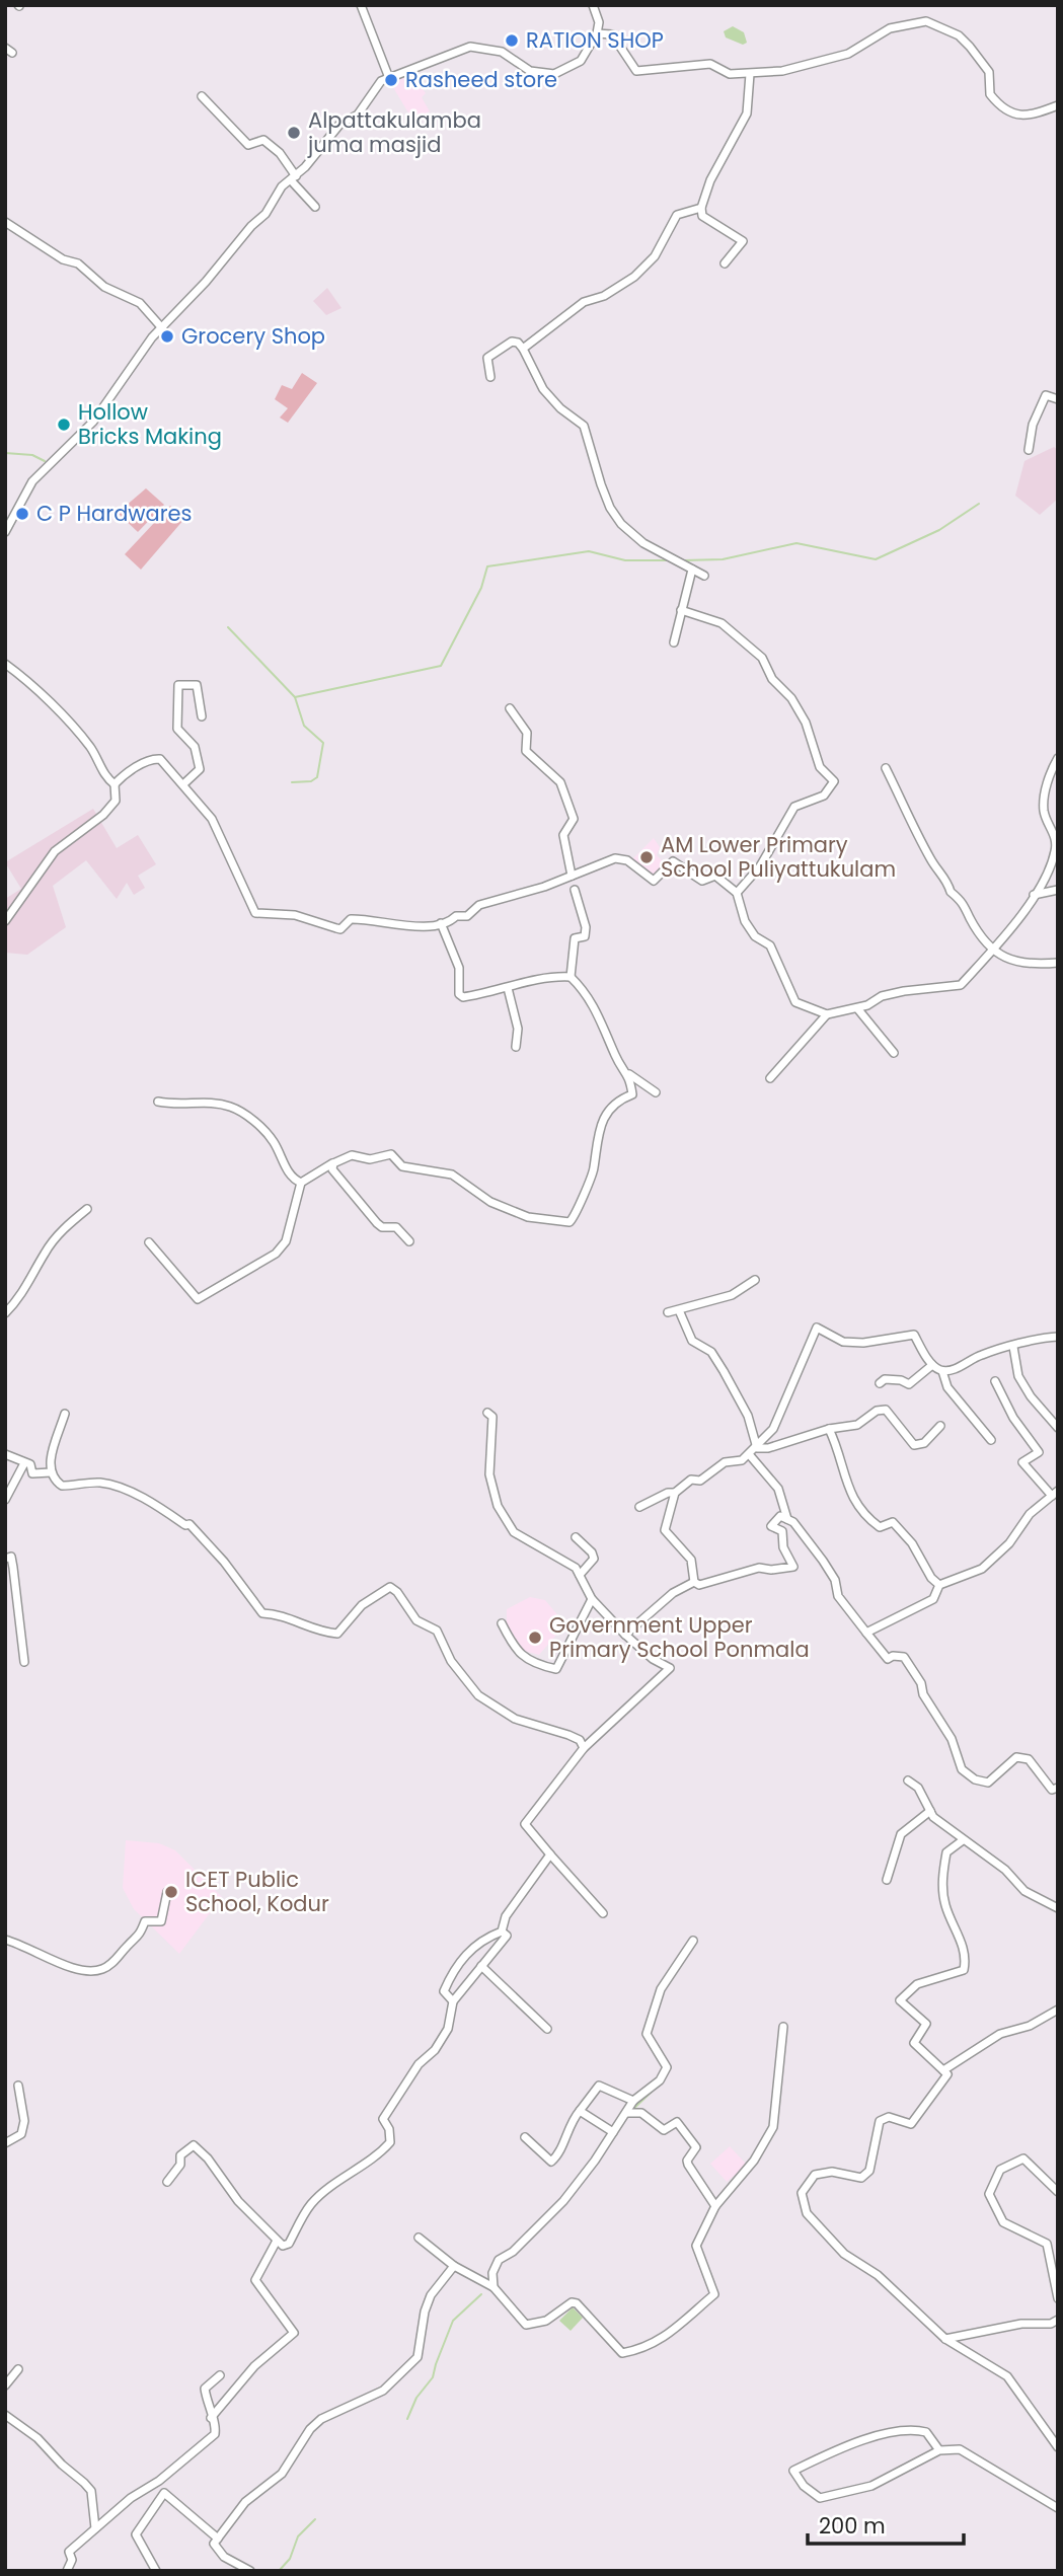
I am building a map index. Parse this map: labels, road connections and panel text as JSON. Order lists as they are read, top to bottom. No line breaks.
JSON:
{"places":["RATION SHOP","Rasheed store","Alpattakulamba juma masjid","Grocery Shop","Hollow Bricks Making","C P Hardwares","AM Lower Primary School Puliyattukulam","Government Upper Primary School Ponmala","ICET Public School, Kodur"],"scale_bar":"200 m"}
